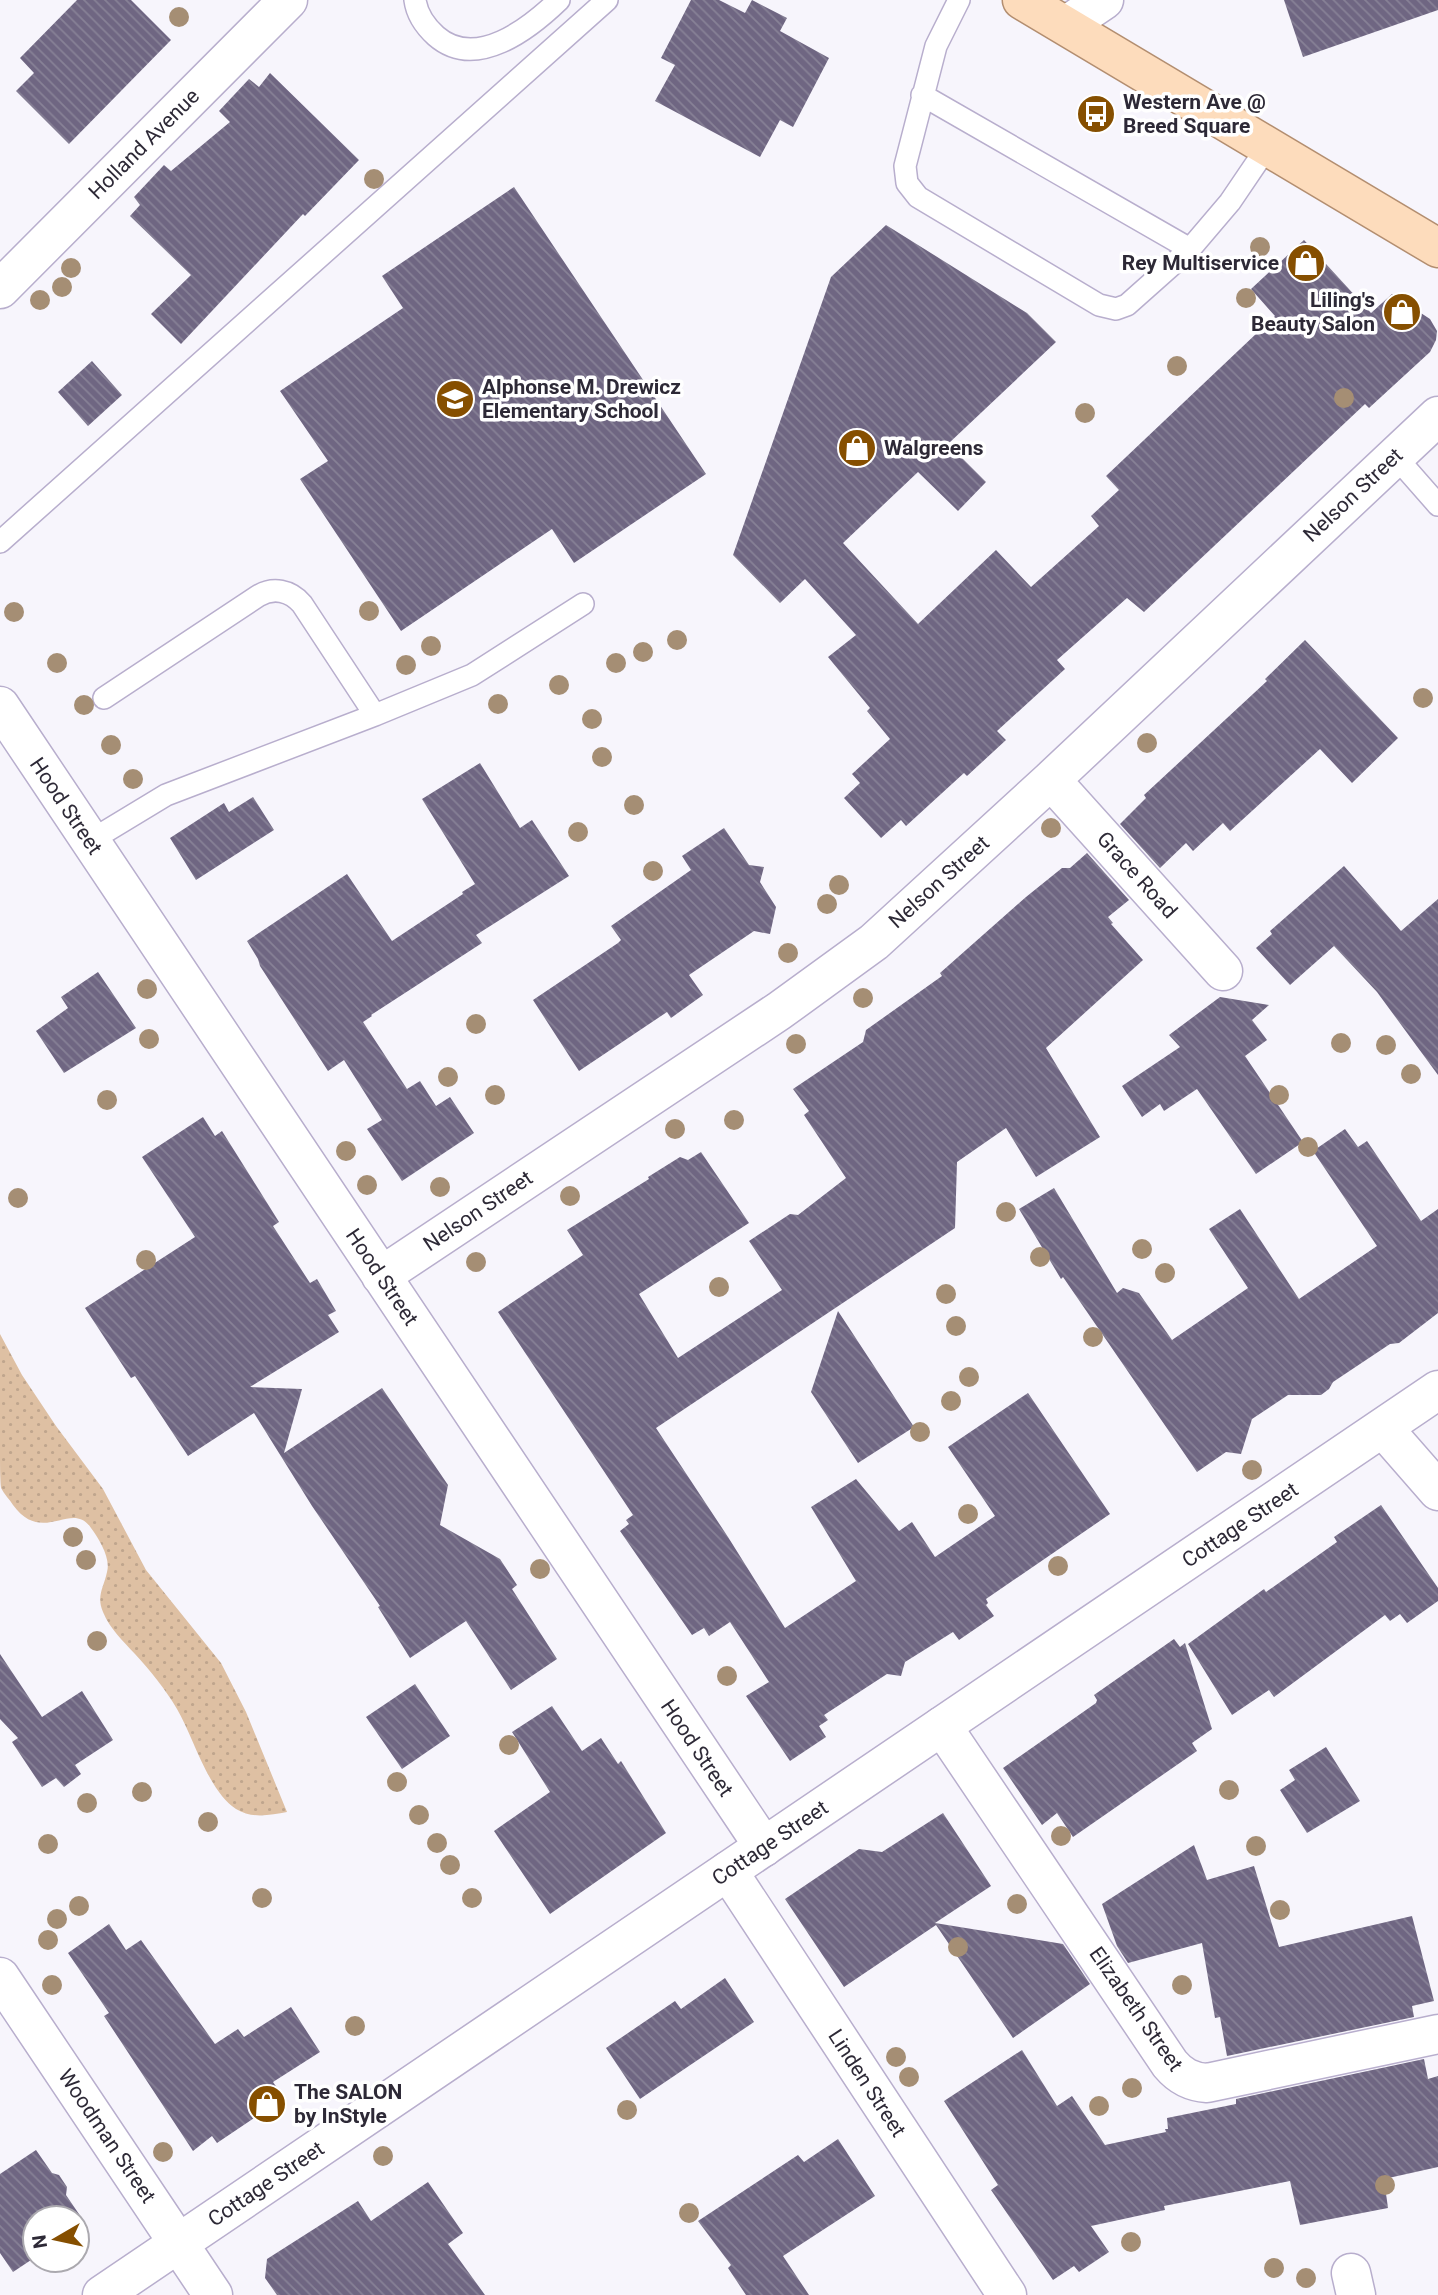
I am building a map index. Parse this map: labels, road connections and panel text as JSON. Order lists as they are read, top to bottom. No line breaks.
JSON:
{"streets":{"street":["Holland Avenue","Nelson Street","Hood Street","Grace Road","Cottage Street","Elizabeth Street","Linden Street","Woodman Street"]},"crossings":[["Nelson Street","Hood Street"],["Nelson Street","Grace Road"],["Hood Street","Cottage Street"],["Cottage Street","Elizabeth Street"],["Cottage Street","Linden Street"],["Cottage Street","Woodman Street"]],"places":{"bus stop":["Western Ave @ Breed Square"],"shop":["Rey Multiservice","Liling's Beauty Salon","Walgreens","The SALON by InStyle"],"school or university":["Alphonse M. Drewicz Elementary School"]},"north":"left"}
